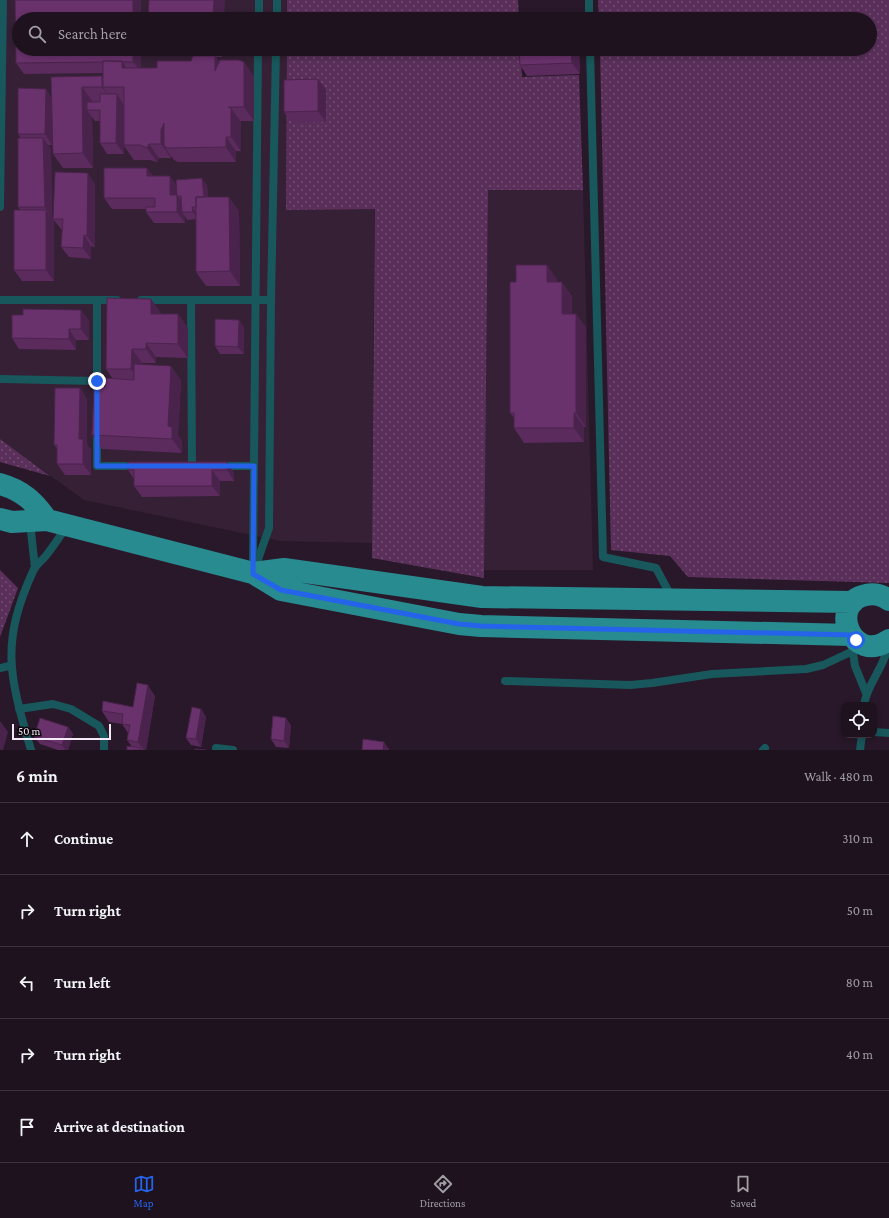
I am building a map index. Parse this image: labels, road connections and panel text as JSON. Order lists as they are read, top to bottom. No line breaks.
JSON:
{"scale_bar":"50 m","page":{"search":"Search here","scale":"50 m","heading":["6 min","Walk · 480 m"],"list":[["Continue","310 m"],["Turn right","50 m"],["Turn left","80 m"],["Turn right","40 m"],"Arrive at destination"],"nav":["Map","Directions","Saved"]}}
